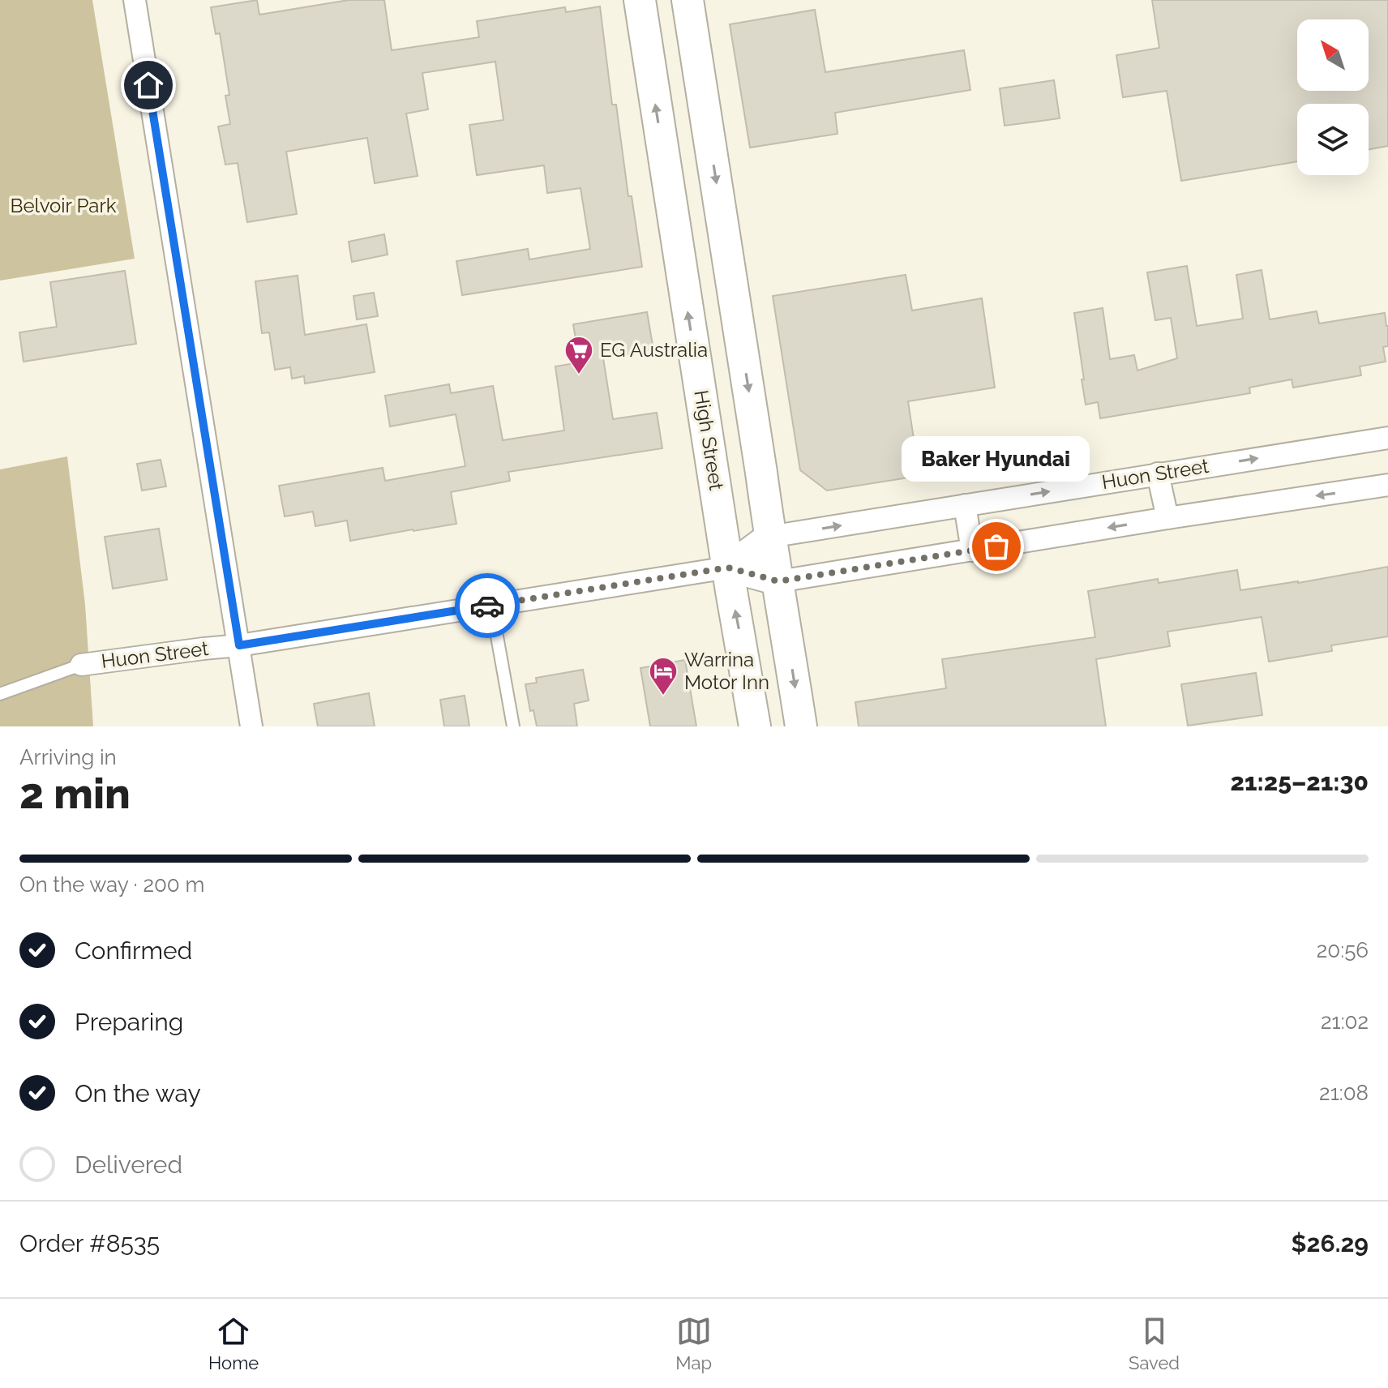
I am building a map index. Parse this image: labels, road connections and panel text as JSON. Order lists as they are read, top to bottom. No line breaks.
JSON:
{"streets":{"main road":["High Street"],"street":["Huon Street"]},"crossings":[["High Street","Huon Street"]],"parks":["Belvoir Park"],"places":{"supermarket":["EG Australia"],"other":["Baker Hyundai"],"hotel":["Warrina Motor Inn"]},"north":"top left","page":{"bubble":"Baker Hyundai","heading":["2 min","Arriving in","21:25–21:30"],"panel":["Order #8535","$26.29"],"bar":"On the way · 200 m","list":[["Confirmed","20:56"],["Preparing","21:02"],["On the way","21:08"],"Delivered"],"tabs":["Home","Map","Saved"]}}
